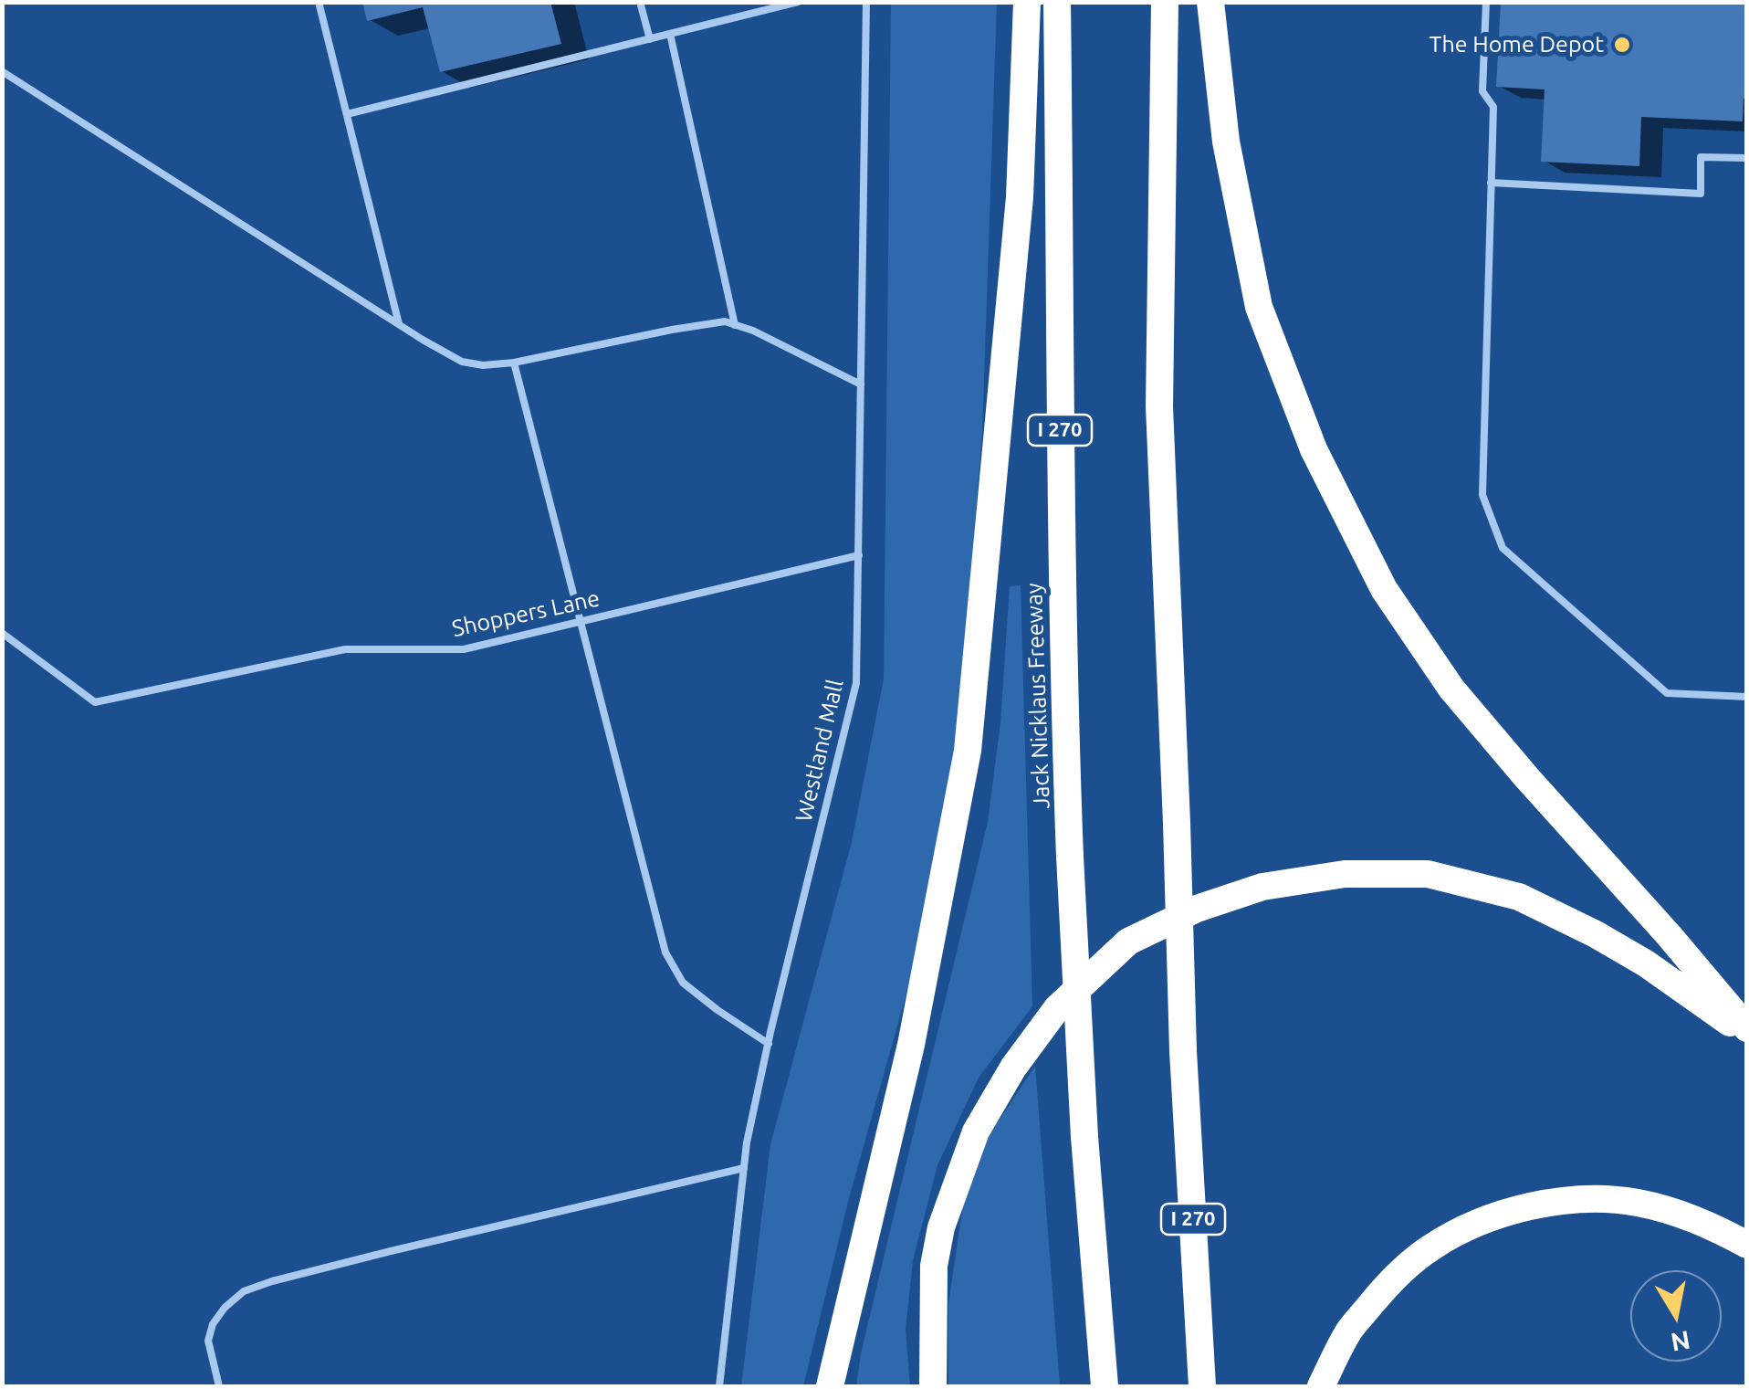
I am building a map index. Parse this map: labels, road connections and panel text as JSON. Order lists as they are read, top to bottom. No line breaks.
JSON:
{"streets":{"highway":["I 270","Jack Nicklaus Freeway"],"lane":["Shoppers Lane","Westland Mall"]},"crossings":[["Shoppers Lane","Westland Mall"]],"places":["The Home Depot"],"north":"bottom"}
